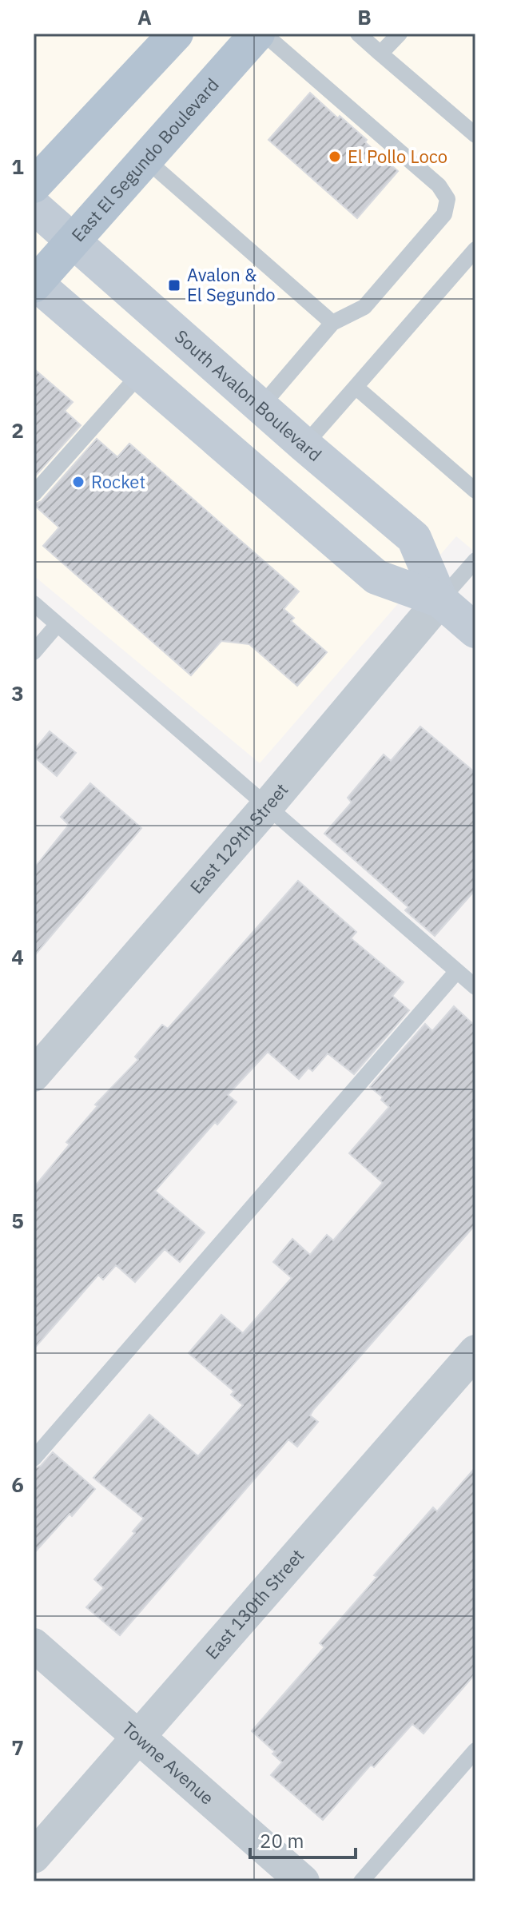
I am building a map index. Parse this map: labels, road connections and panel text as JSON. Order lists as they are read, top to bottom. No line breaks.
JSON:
{"streets":{"main road":["East El Segundo Boulevard","South Avalon Boulevard"],"street":["East 129th Street","East 130th Street","Towne Avenue"]},"crossings":[["East El Segundo Boulevard","South Avalon Boulevard"],["South Avalon Boulevard","East 129th Street"],["East 130th Street","Towne Avenue"]],"places":{"other":["El Pollo Loco","Rocket"],"transit":["Avalon & El Segundo"]},"scale_bar":"20 m","grid":{"columns":["A","B"],"rows":["1","2","3","4","5","6","7"]}}
